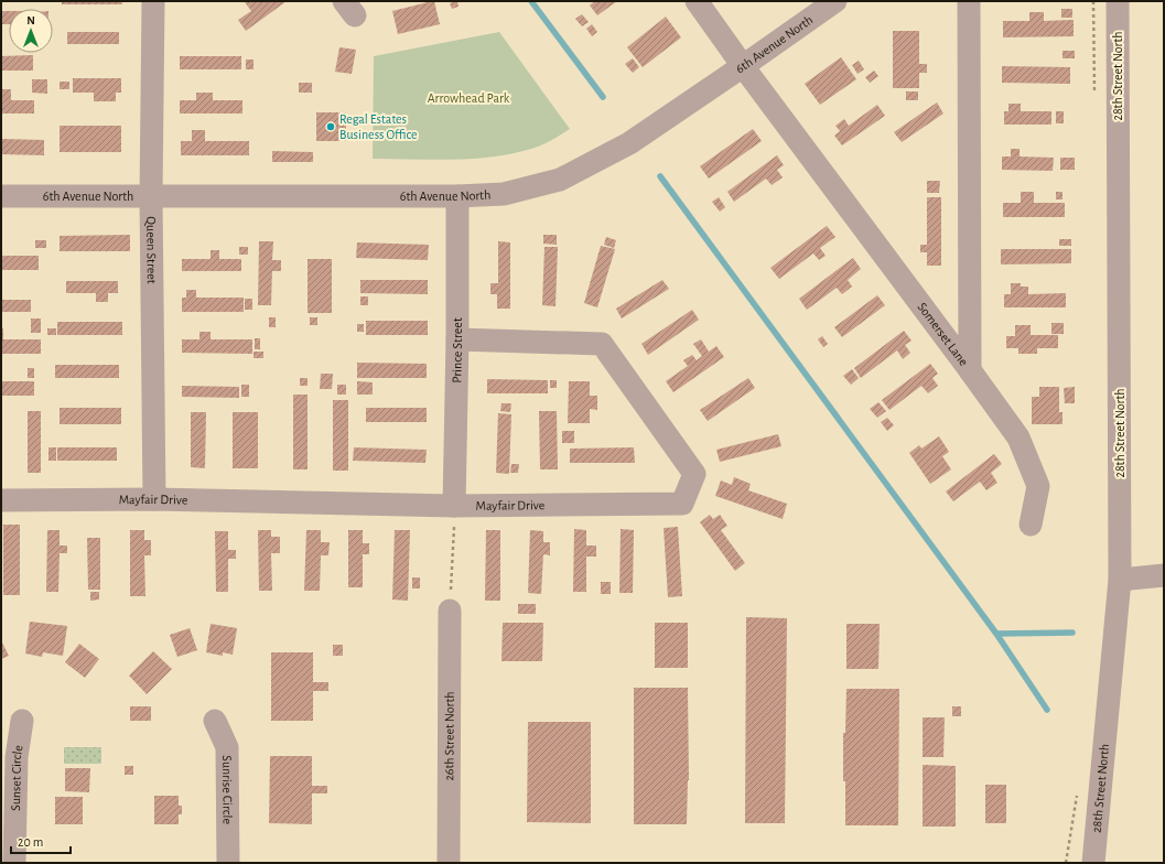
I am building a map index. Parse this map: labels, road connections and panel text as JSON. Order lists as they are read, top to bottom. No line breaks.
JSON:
{"streets":{"street":["6th Avenue North","28th Street North","Queen Street","Somerset Lane","Prince Street","Mayfair Drive","26th Street North","Sunset Circle","Sunrise Circle"]},"crossings":[["6th Avenue North","Queen Street"],["6th Avenue North","Somerset Lane"],["6th Avenue North","Prince Street"],["Queen Street","Mayfair Drive"],["Prince Street","Mayfair Drive"]],"parks":["Arrowhead Park"],"places":["Regal Estates Business Office"],"scale_bar":"20 m","north":"top"}
